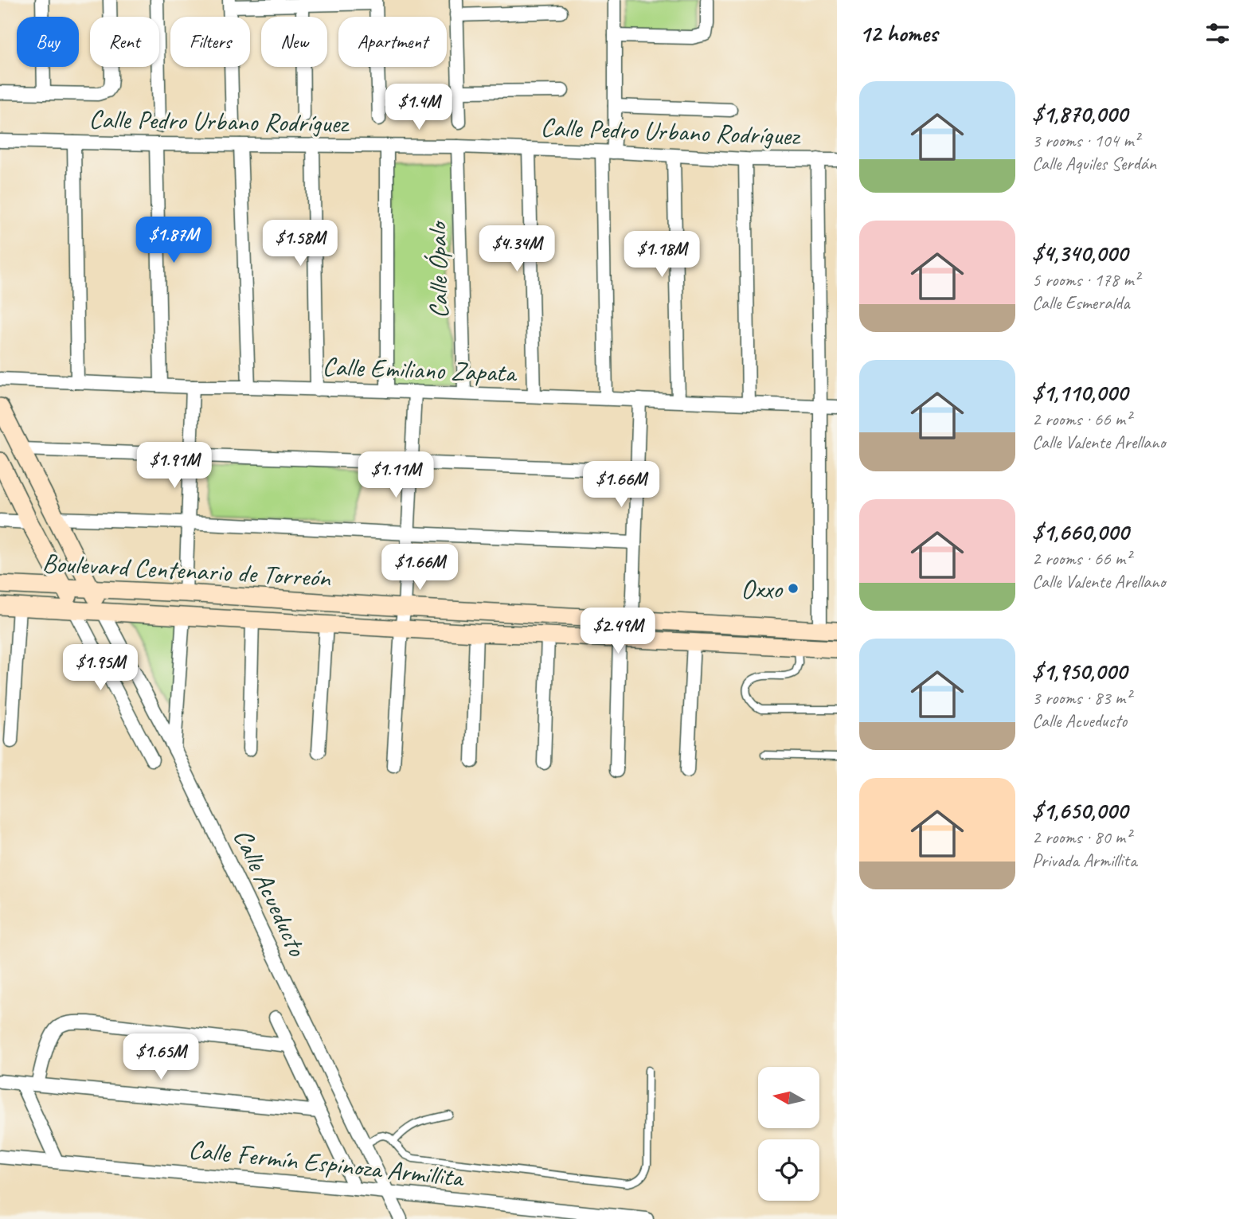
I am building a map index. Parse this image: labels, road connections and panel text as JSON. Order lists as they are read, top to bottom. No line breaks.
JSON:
{"streets":{"street":["Calle Pedro Urbano Rodríguez","Calle Ópalo","Calle Emiliano Zapata","Boulevard Centenario de Torreón","Calle Acueducto","Calle Fermín Espinoza Armillita"]},"crossings":[["Calle Pedro Urbano Rodríguez","Calle Ópalo"],["Calle Ópalo","Calle Emiliano Zapata"],["Boulevard Centenario de Torreón","Calle Acueducto"],["Calle Acueducto","Calle Fermín Espinoza Armillita"]],"places":["Oxxo"],"north":"left","page":{"heading":"12 homes","chip":["Buy","Rent","Filters","New","Apartment"],"list":[{"name":"$1,870,000","note":"3 rooms · 104 m² · Calle Aquiles Serdán"},{"name":"$4,340,000","note":"5 rooms · 178 m² · Calle Esmeralda"},{"name":"$1,110,000","note":"2 rooms · 66 m² · Calle Valente Arellano"},{"name":"$1,660,000","note":"2 rooms · 66 m² · Calle Valente Arellano"},{"name":"$1,950,000","note":"3 rooms · 83 m² · Calle Acueducto"},{"name":"$1,650,000","note":"2 rooms · 80 m² · Privada Armillita"}],"price":["$1.4M","$1.87M","$1.58M","$4.34M","$1.18M","$1.91M","$1.11M","$1.66M","$1.66M","$2.49M","$1.95M","$1.65M"]}}
